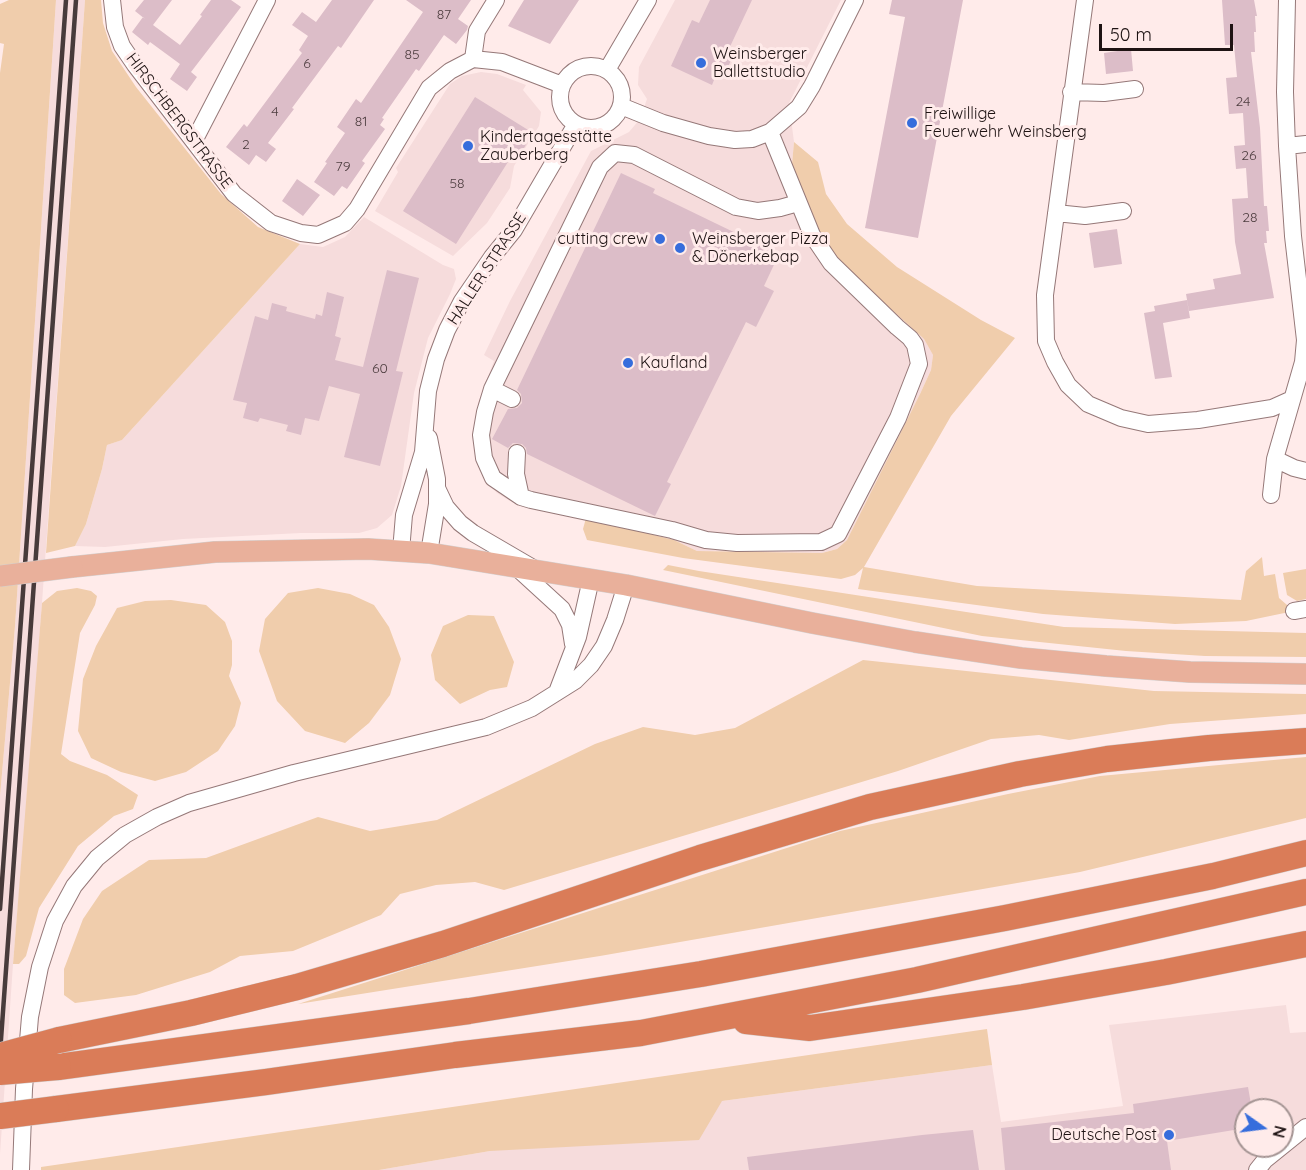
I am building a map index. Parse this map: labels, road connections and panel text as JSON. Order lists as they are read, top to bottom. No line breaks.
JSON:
{"streets":{"street":["HIRSCHBERGSTRASSE","HALLER STRASSE"]},"places":["Weinsberger Ballettstudio","Freiwillige Feuerwehr Weinsberg","Kindertagesstätte Zauberberg","cutting crew","Weinsberger Pizza & Dönerkebap","Kaufland","Deutsche Post"],"house_numbers":["87","85","6","24","4","81","2","26","79","58","28","60"],"scale_bar":"50 m","north":"right"}
